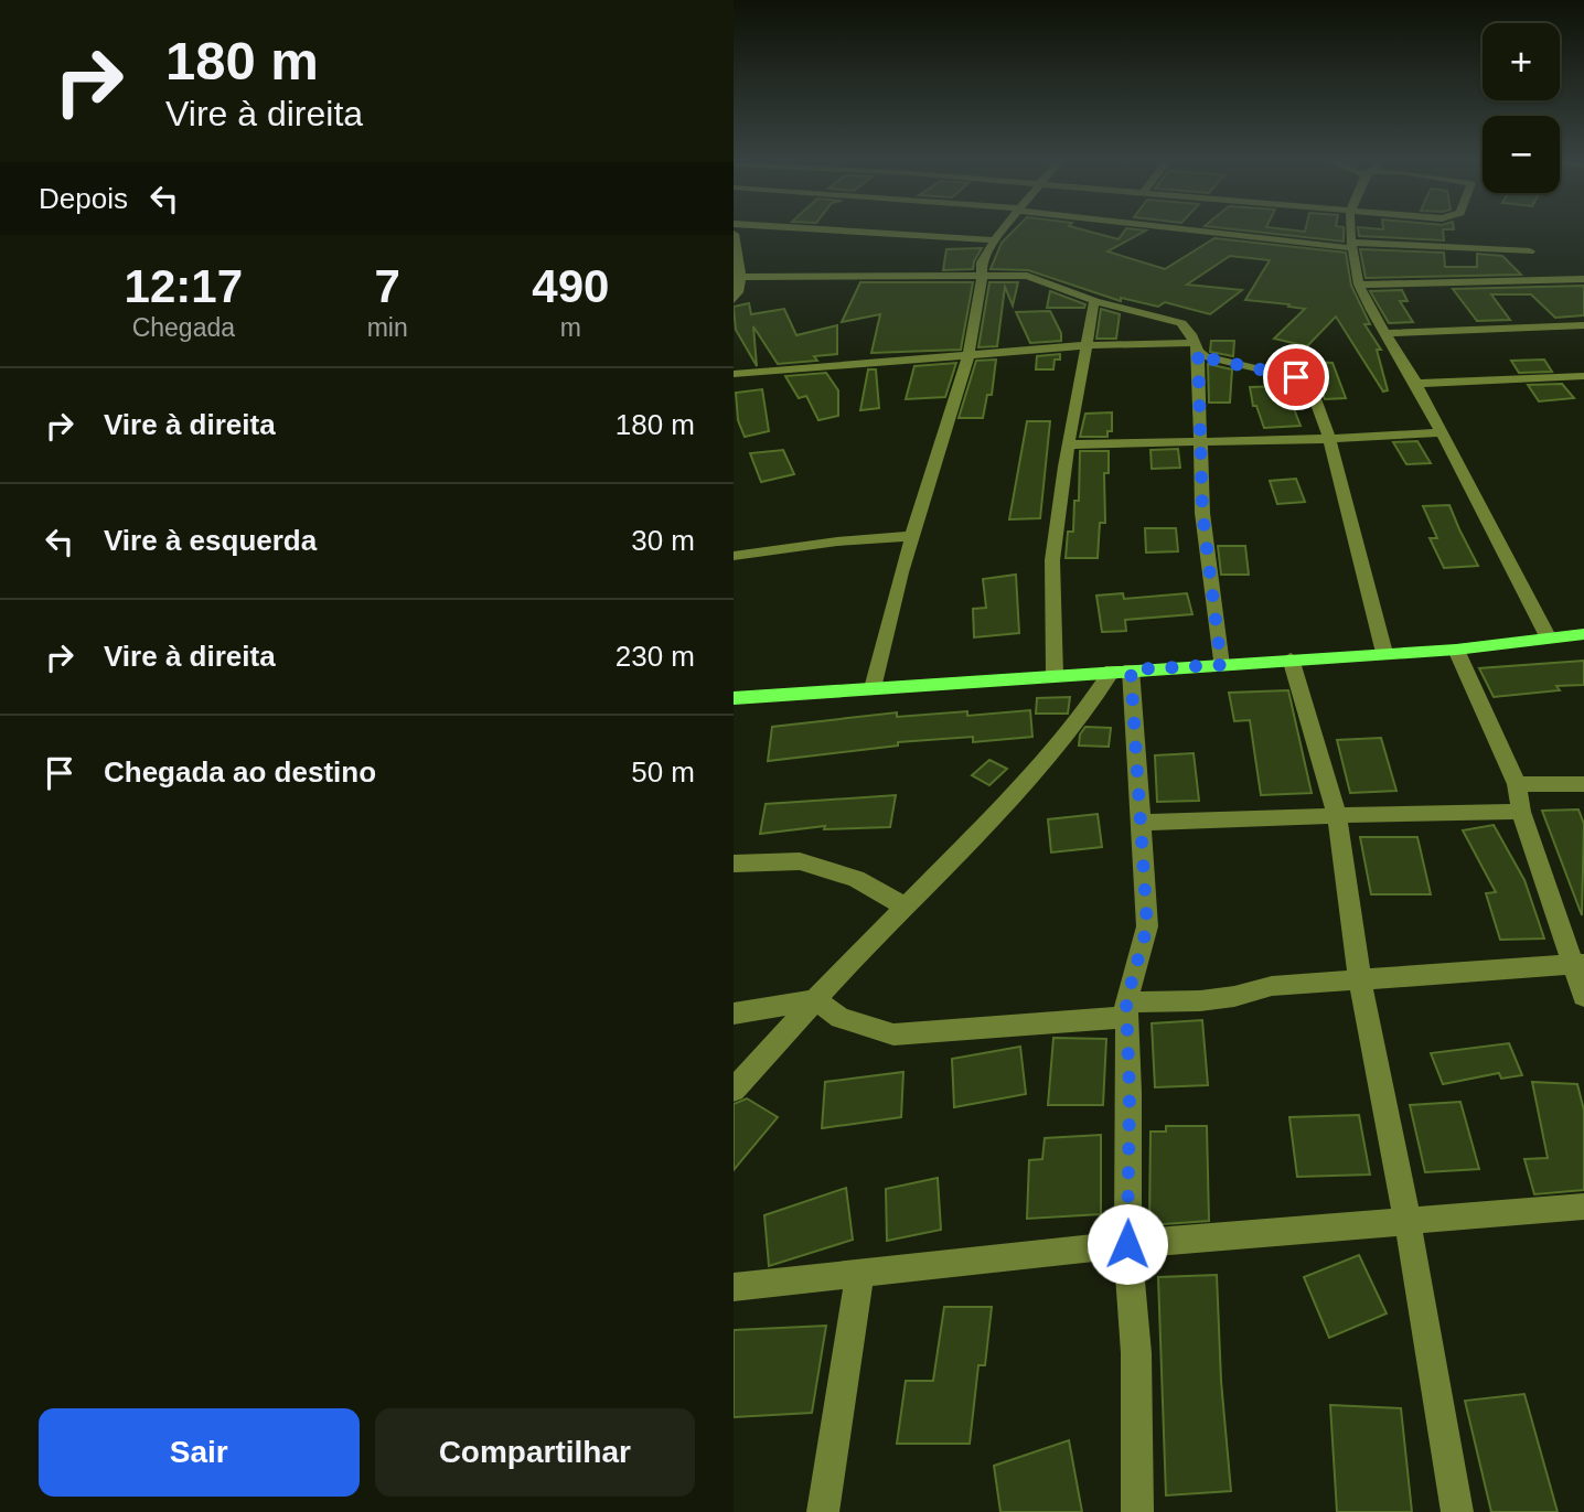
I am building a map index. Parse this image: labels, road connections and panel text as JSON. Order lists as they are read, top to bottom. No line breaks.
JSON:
{"page":{"turn":["180 m","Vire à direita"],"map_buttons":["+","−"],"then":"Depois","eta":["12:17","Chegada","7","min","490","m"],"list":[{"name":"Vire à direita","value":"180 m"},{"name":"Vire à esquerda","value":"30 m"},{"name":"Vire à direita","value":"230 m"},{"name":"Chegada ao destino","value":"50 m"}],"buttons":["Sair","Compartilhar"]}}
